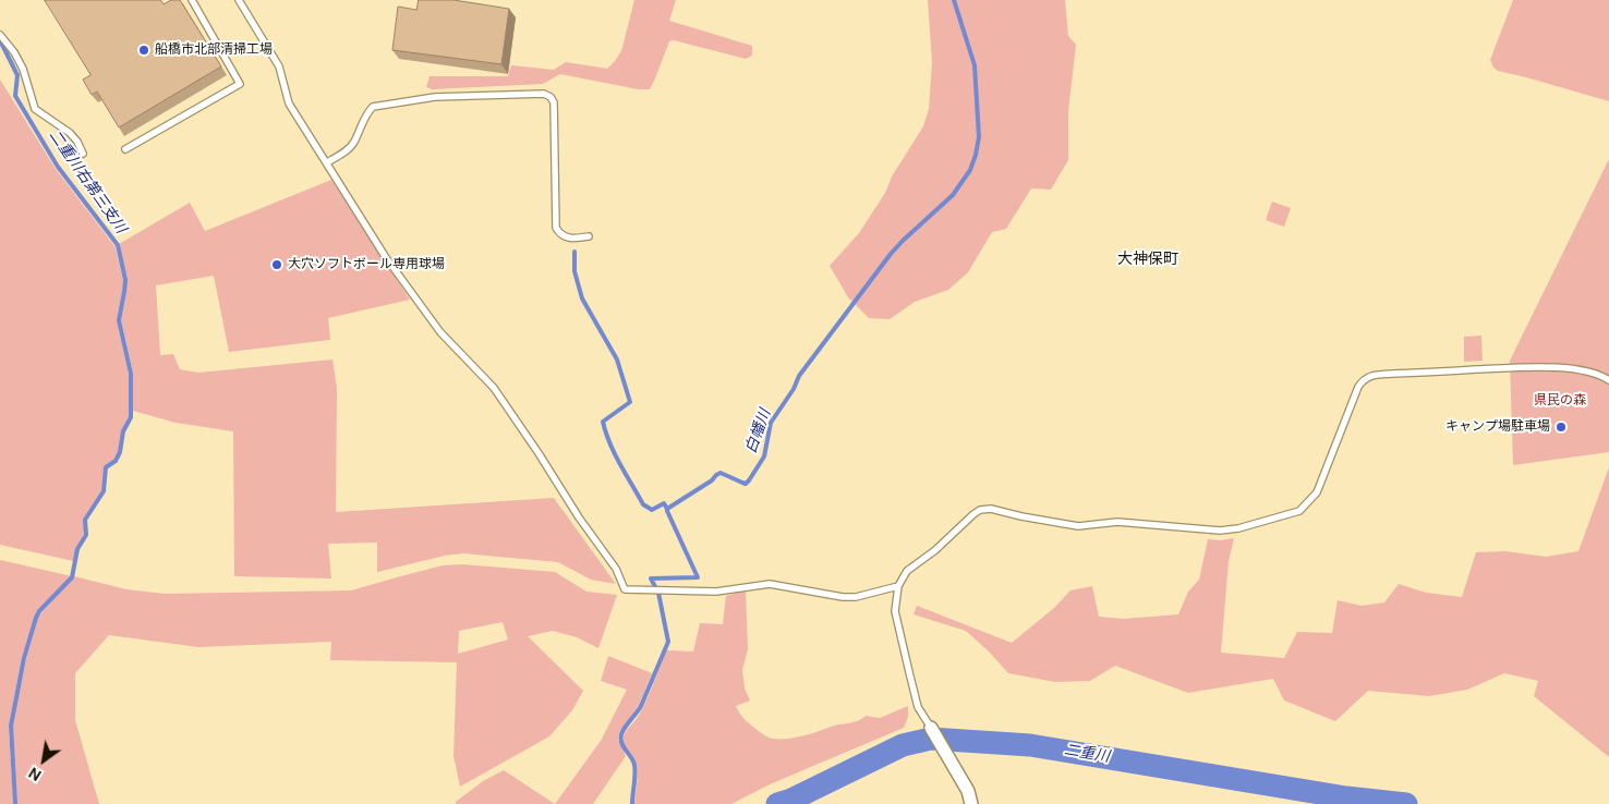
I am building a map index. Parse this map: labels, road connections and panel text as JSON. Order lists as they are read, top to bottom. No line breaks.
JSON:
{"districts":["大神保町"],"water":["二重川右第三支川","白幡川","二重川"],"parks":["県民の森"],"places":["船橋市北部清掃工場","大穴ソフトボール専用球場","キャンプ場駐車場"],"north":"bottom left"}
